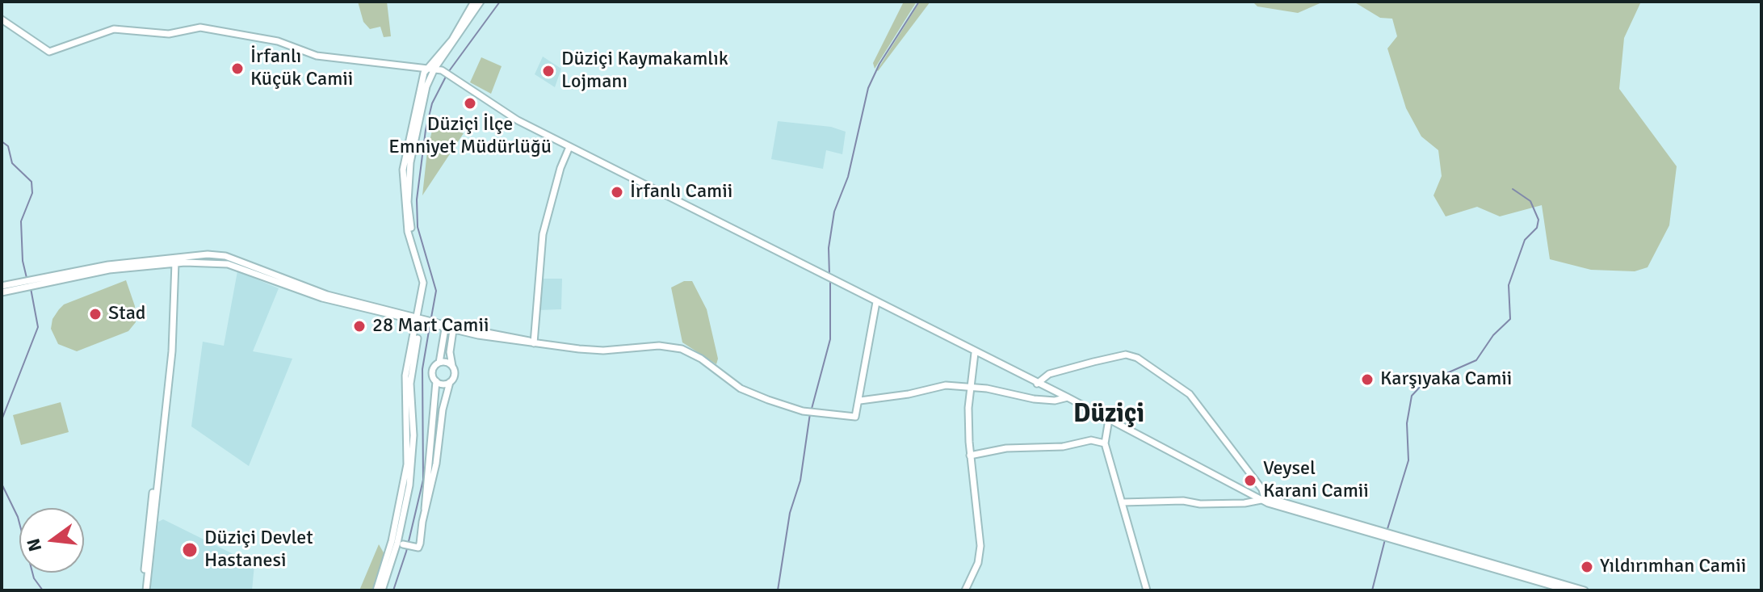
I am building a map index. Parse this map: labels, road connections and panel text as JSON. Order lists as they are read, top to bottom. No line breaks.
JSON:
{"districts":["Düziçi"],"places":["İrfanlı Küçük Camii","Düziçi Kaymakamlık Lojmanı","Düziçi İlçe Emniyet Müdürlüğü","İrfanlı Camii","Stad","28 Mart Camii","Karşıyaka Camii","Veysel Karani Camii","Düziçi Devlet Hastanesi","Yıldırımhan Camii"],"north":"left"}
